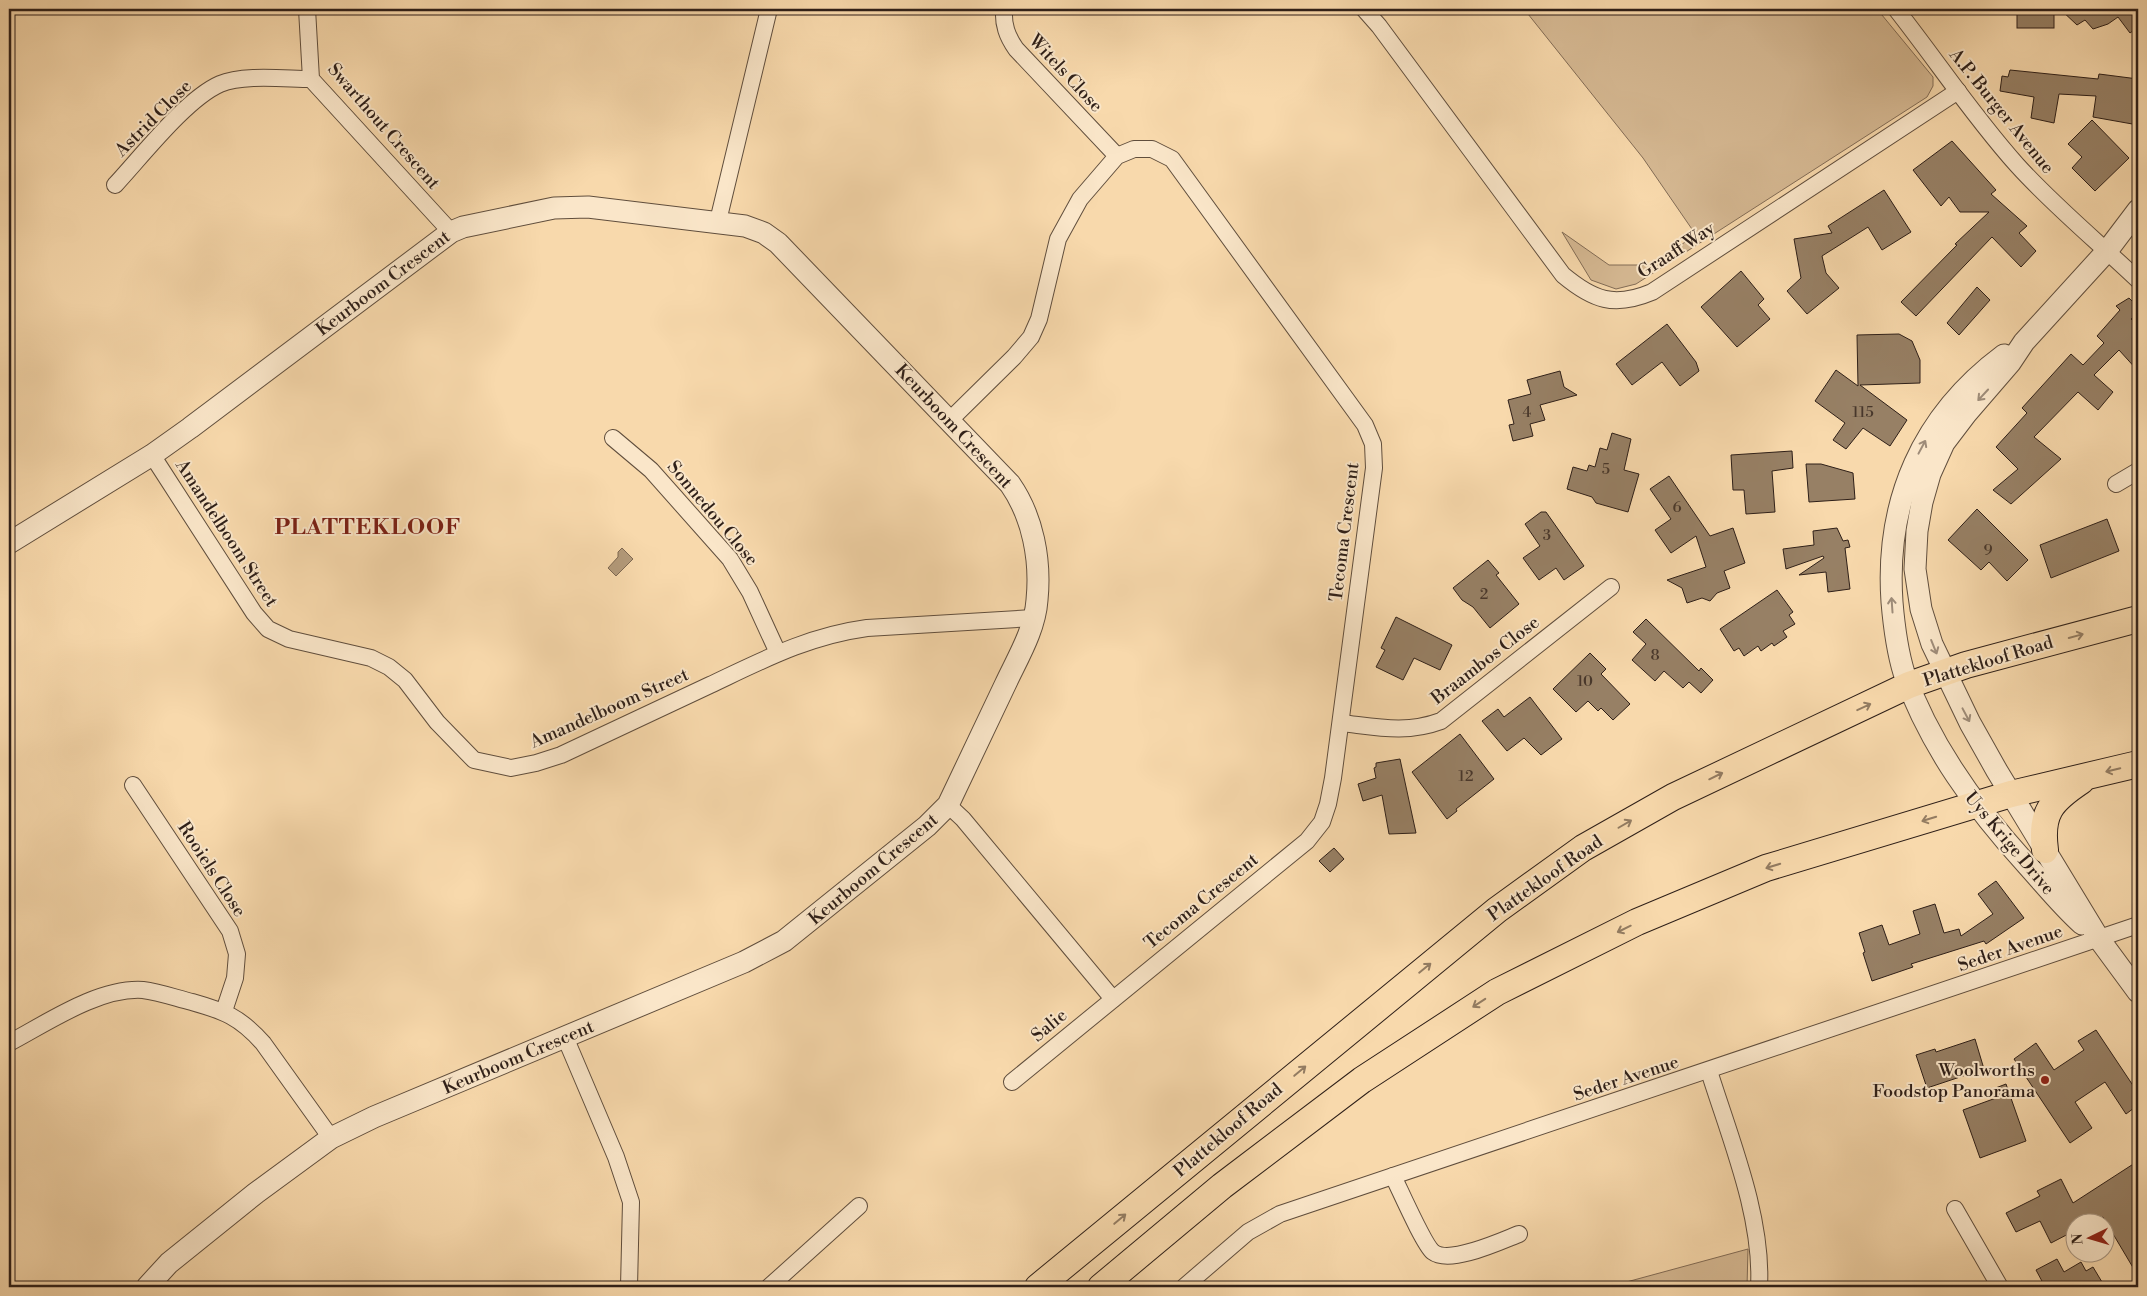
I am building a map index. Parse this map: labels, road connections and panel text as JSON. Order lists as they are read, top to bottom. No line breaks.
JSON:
{"streets":{"main road":["Plattekloof Road"],"street":["Witels Close","A.P. Burger Avenue","Astrid Close","Swarthout Crescent","Graaff Way","Keurboom Crescent","Sonnedou Close","Tecoma Crescent","Amandelboom Street","Braambos Close","Uys Krige Drive","Rooiels Close","Seder Avenue","Salie"]},"crossings":[["Witels Close","Tecoma Crescent"],["A.P. Burger Avenue","Graaff Way"],["A.P. Burger Avenue","Uys Krige Drive"],["Astrid Close","Swarthout Crescent"],["Swarthout Crescent","Keurboom Crescent"],["Keurboom Crescent","Amandelboom Street"],["Sonnedou Close","Amandelboom Street"],["Tecoma Crescent","Braambos Close"],["Tecoma Crescent","Salie"],["Plattekloof Road","Uys Krige Drive"],["Uys Krige Drive","Seder Avenue"]],"districts":["PLATTEKLOOF"],"places":["Woolworths Foodstop Panorama"],"house_numbers":["4","115","5","6","3","9","2","8","10","12"],"north":"left"}
